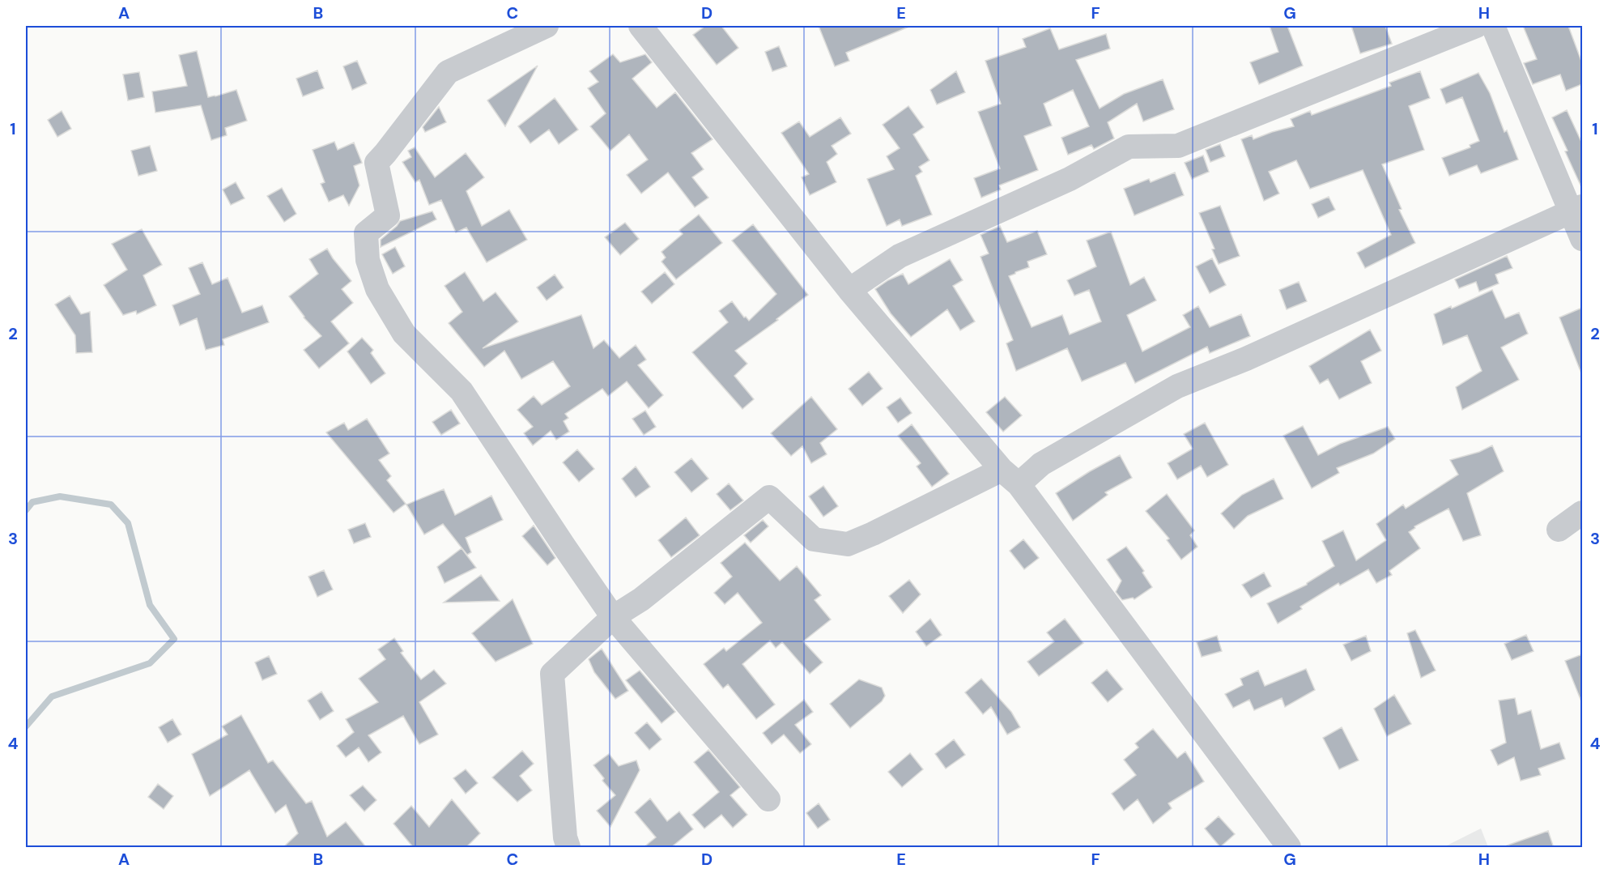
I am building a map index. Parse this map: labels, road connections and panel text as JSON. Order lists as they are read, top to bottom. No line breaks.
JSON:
{"grid":{"columns":["A","B","C","D","E","F","G","H"],"rows":["1","2","3","4"]}}
